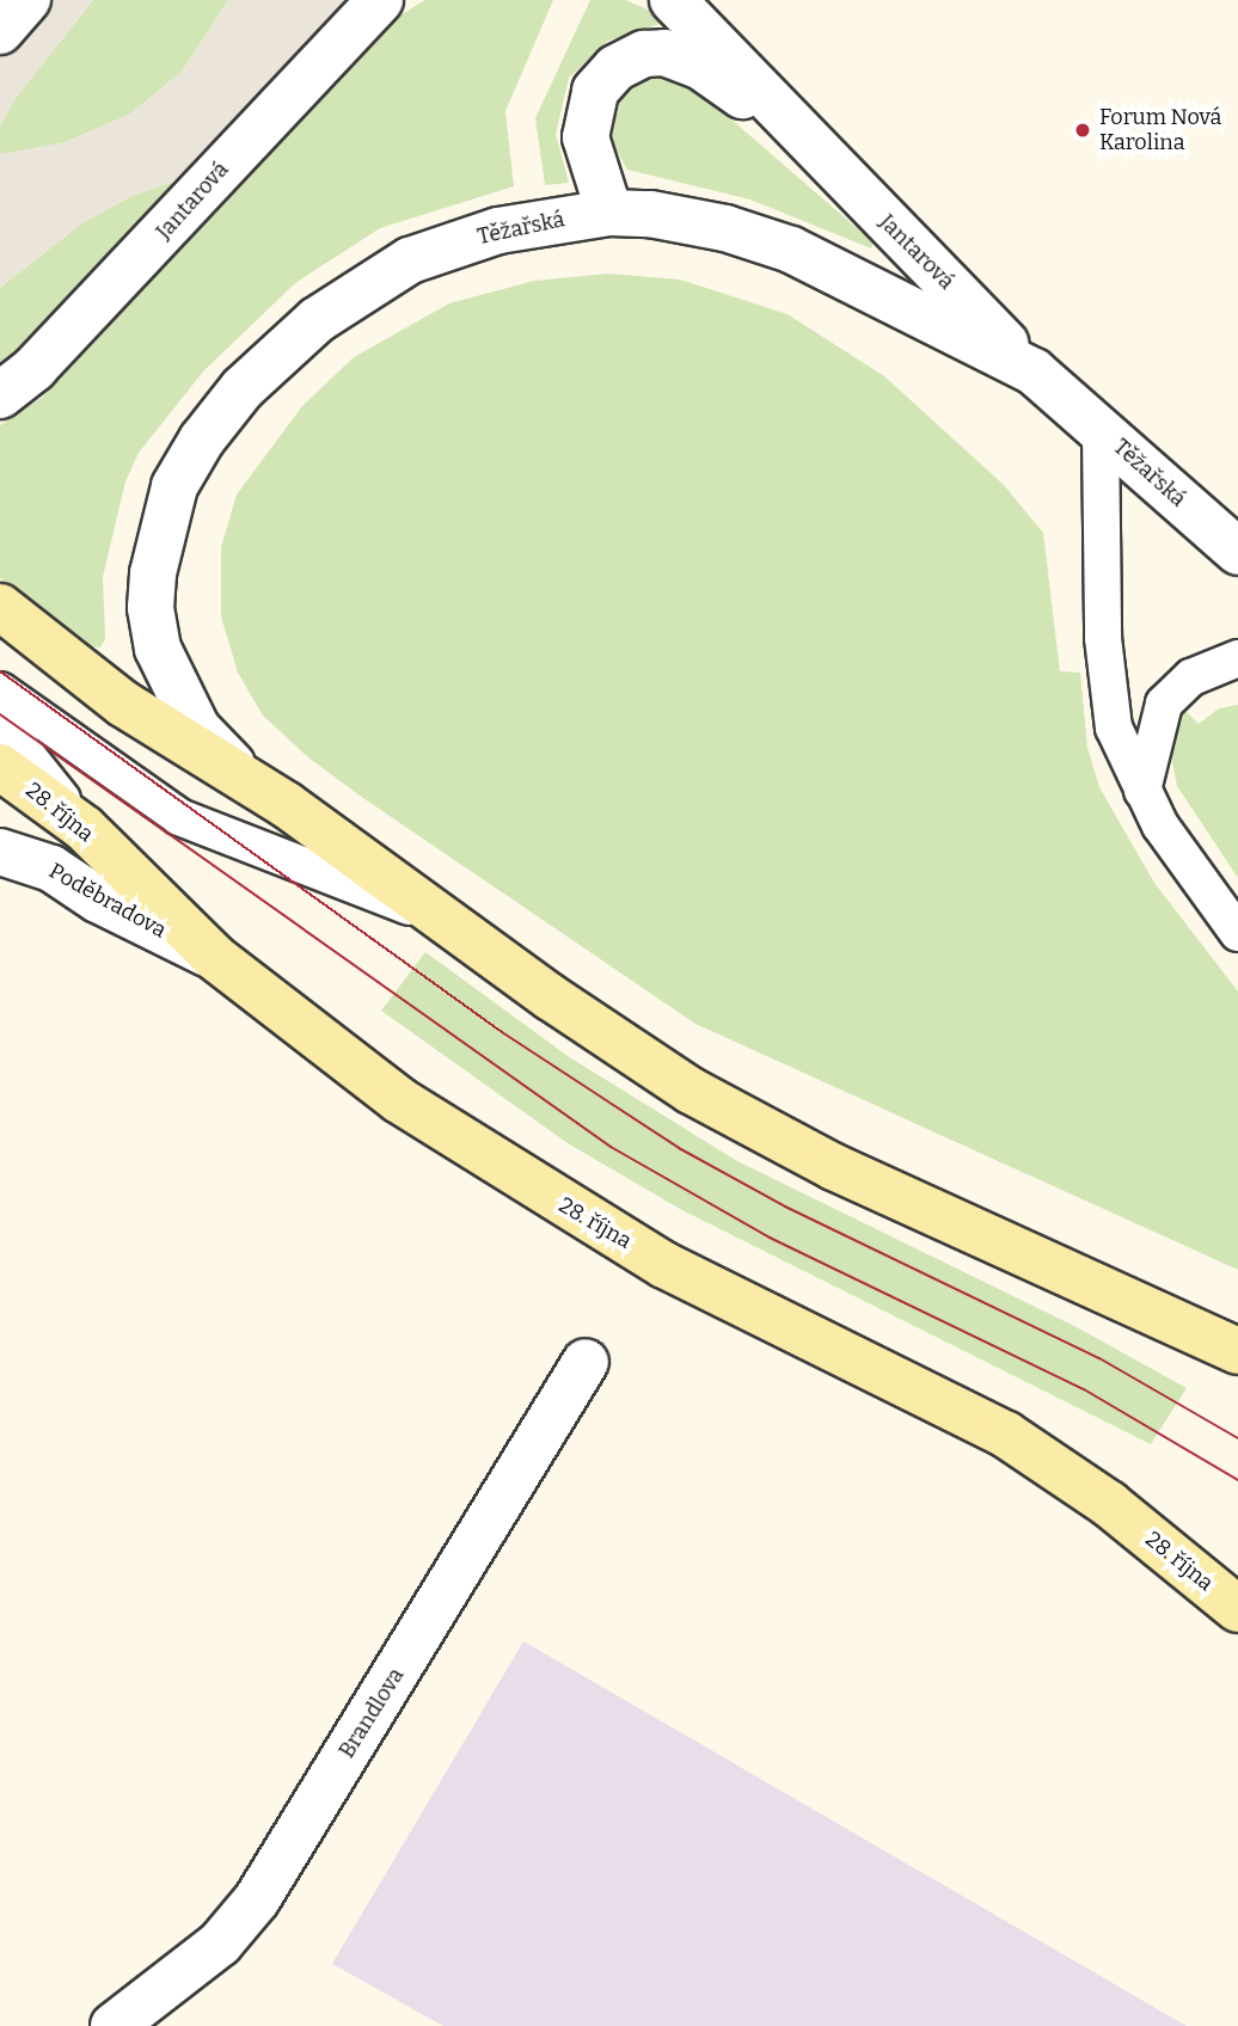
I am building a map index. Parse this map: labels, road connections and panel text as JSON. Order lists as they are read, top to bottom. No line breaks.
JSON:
{"streets":{"street":["Jantarová","Těžařská","28. října","Poděbradova","Brandlova"]},"crossings":[["Jantarová","Těžařská"],["28. října","Poděbradova"]],"places":["Forum Nová Karolina"]}
